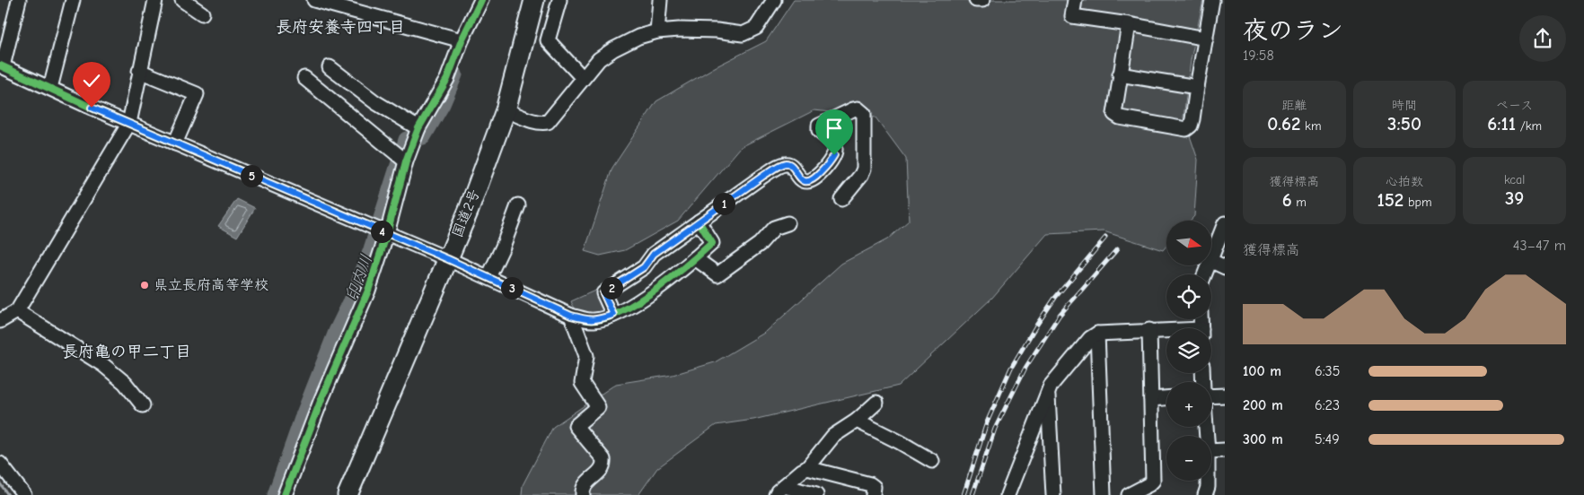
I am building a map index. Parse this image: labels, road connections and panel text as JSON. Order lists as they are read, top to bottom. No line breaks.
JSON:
{"streets":{"highway":["国道2号"]},"districts":["長府安養寺四丁目","長府亀の甲二丁目"],"water":["印内川"],"places":["県立長府高等学校"],"north":"right","page":{"heading":["夜のラン","19:58"],"stats":[["距離","0.62 km"],["時間","3:50"],["ペース","6:11 /km"],["獲得標高","6 m"],["心拍数","152 bpm"],["kcal","39"]],"pins":["5","1","4","2","3"],"map_buttons":["+","−"],"chart":["獲得標高","43–47 m"],"list":[{"name":"100 m","note":"6:35"},{"name":"200 m","note":"6:23"},{"name":"300 m","note":"5:49"}]}}
